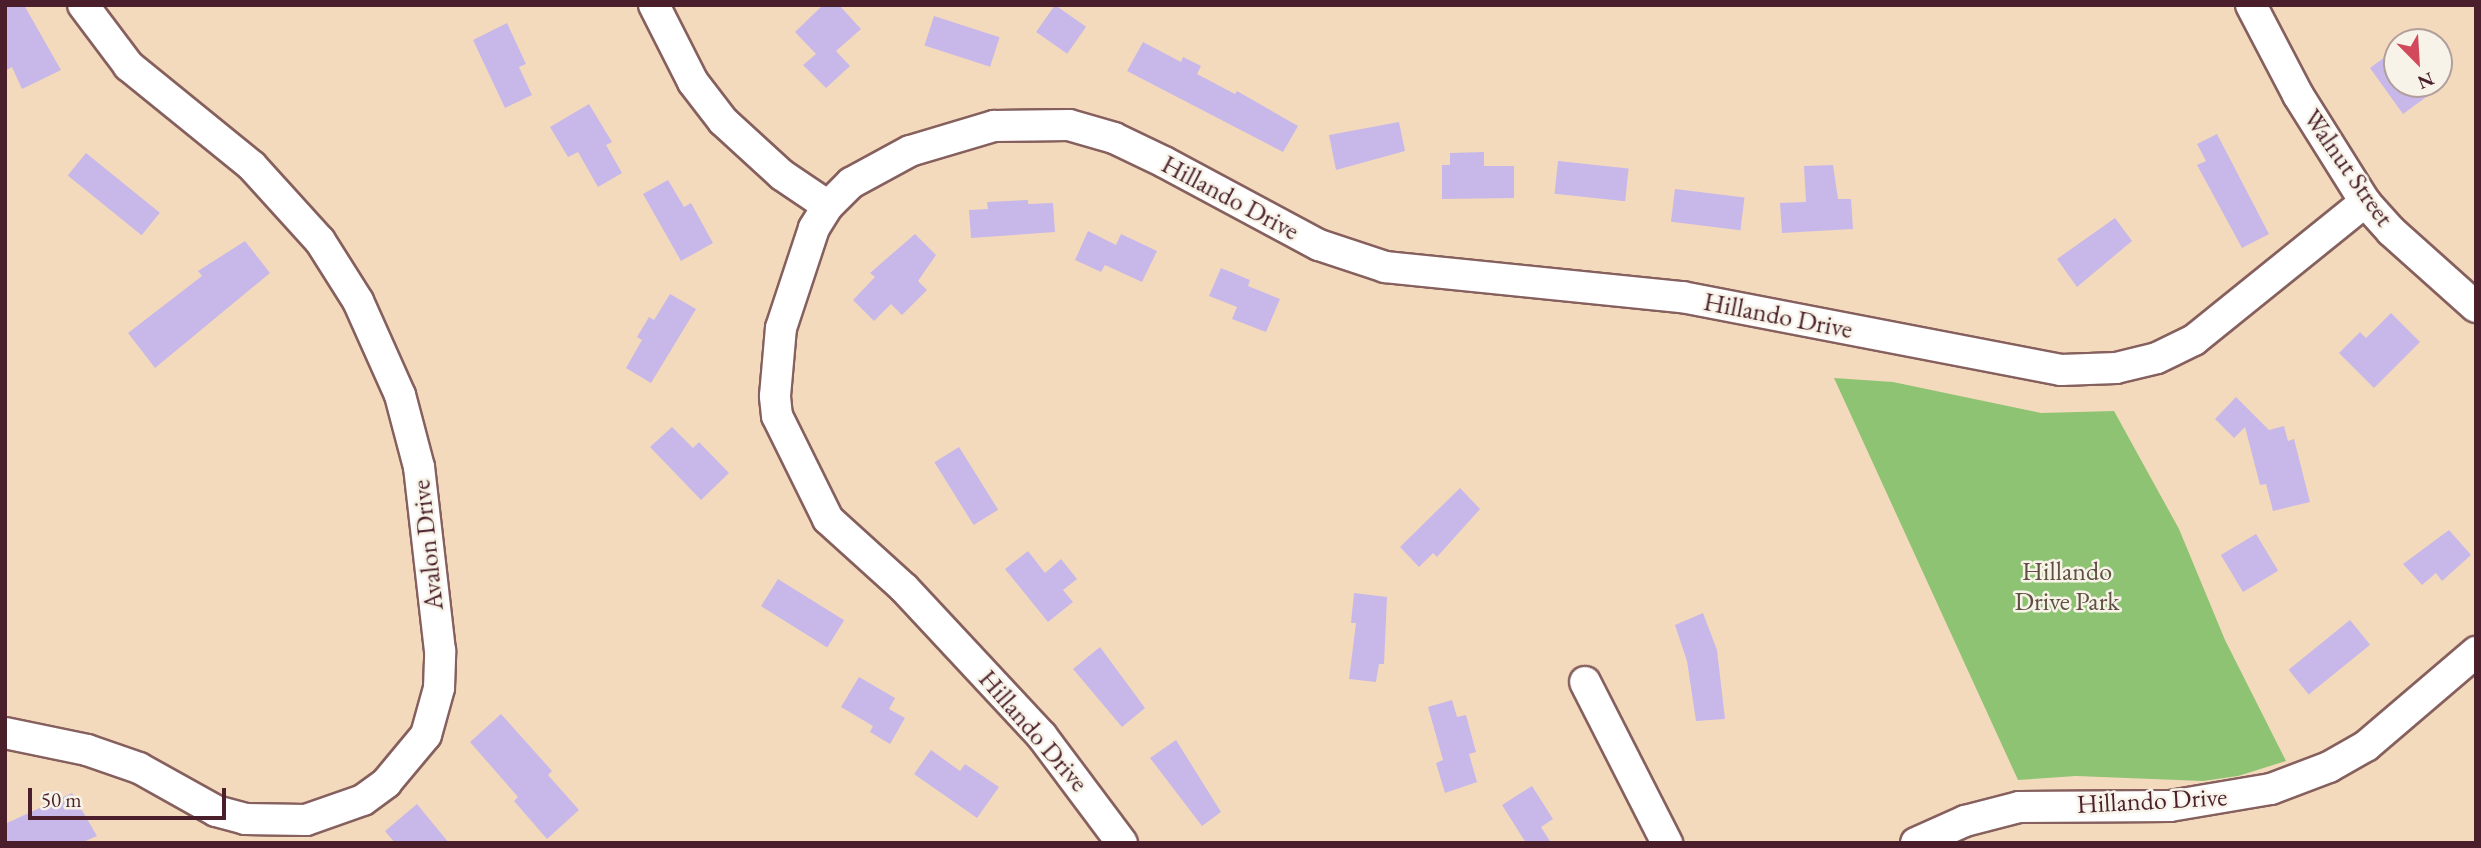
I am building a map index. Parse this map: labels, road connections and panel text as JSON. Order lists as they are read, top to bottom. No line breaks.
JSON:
{"streets":{"street":["Walnut Street","Hillando Drive","Avalon Drive"]},"crossings":[["Walnut Street","Hillando Drive"]],"parks":["Hillando Drive Park"],"scale_bar":"50 m","north":"bottom right"}
